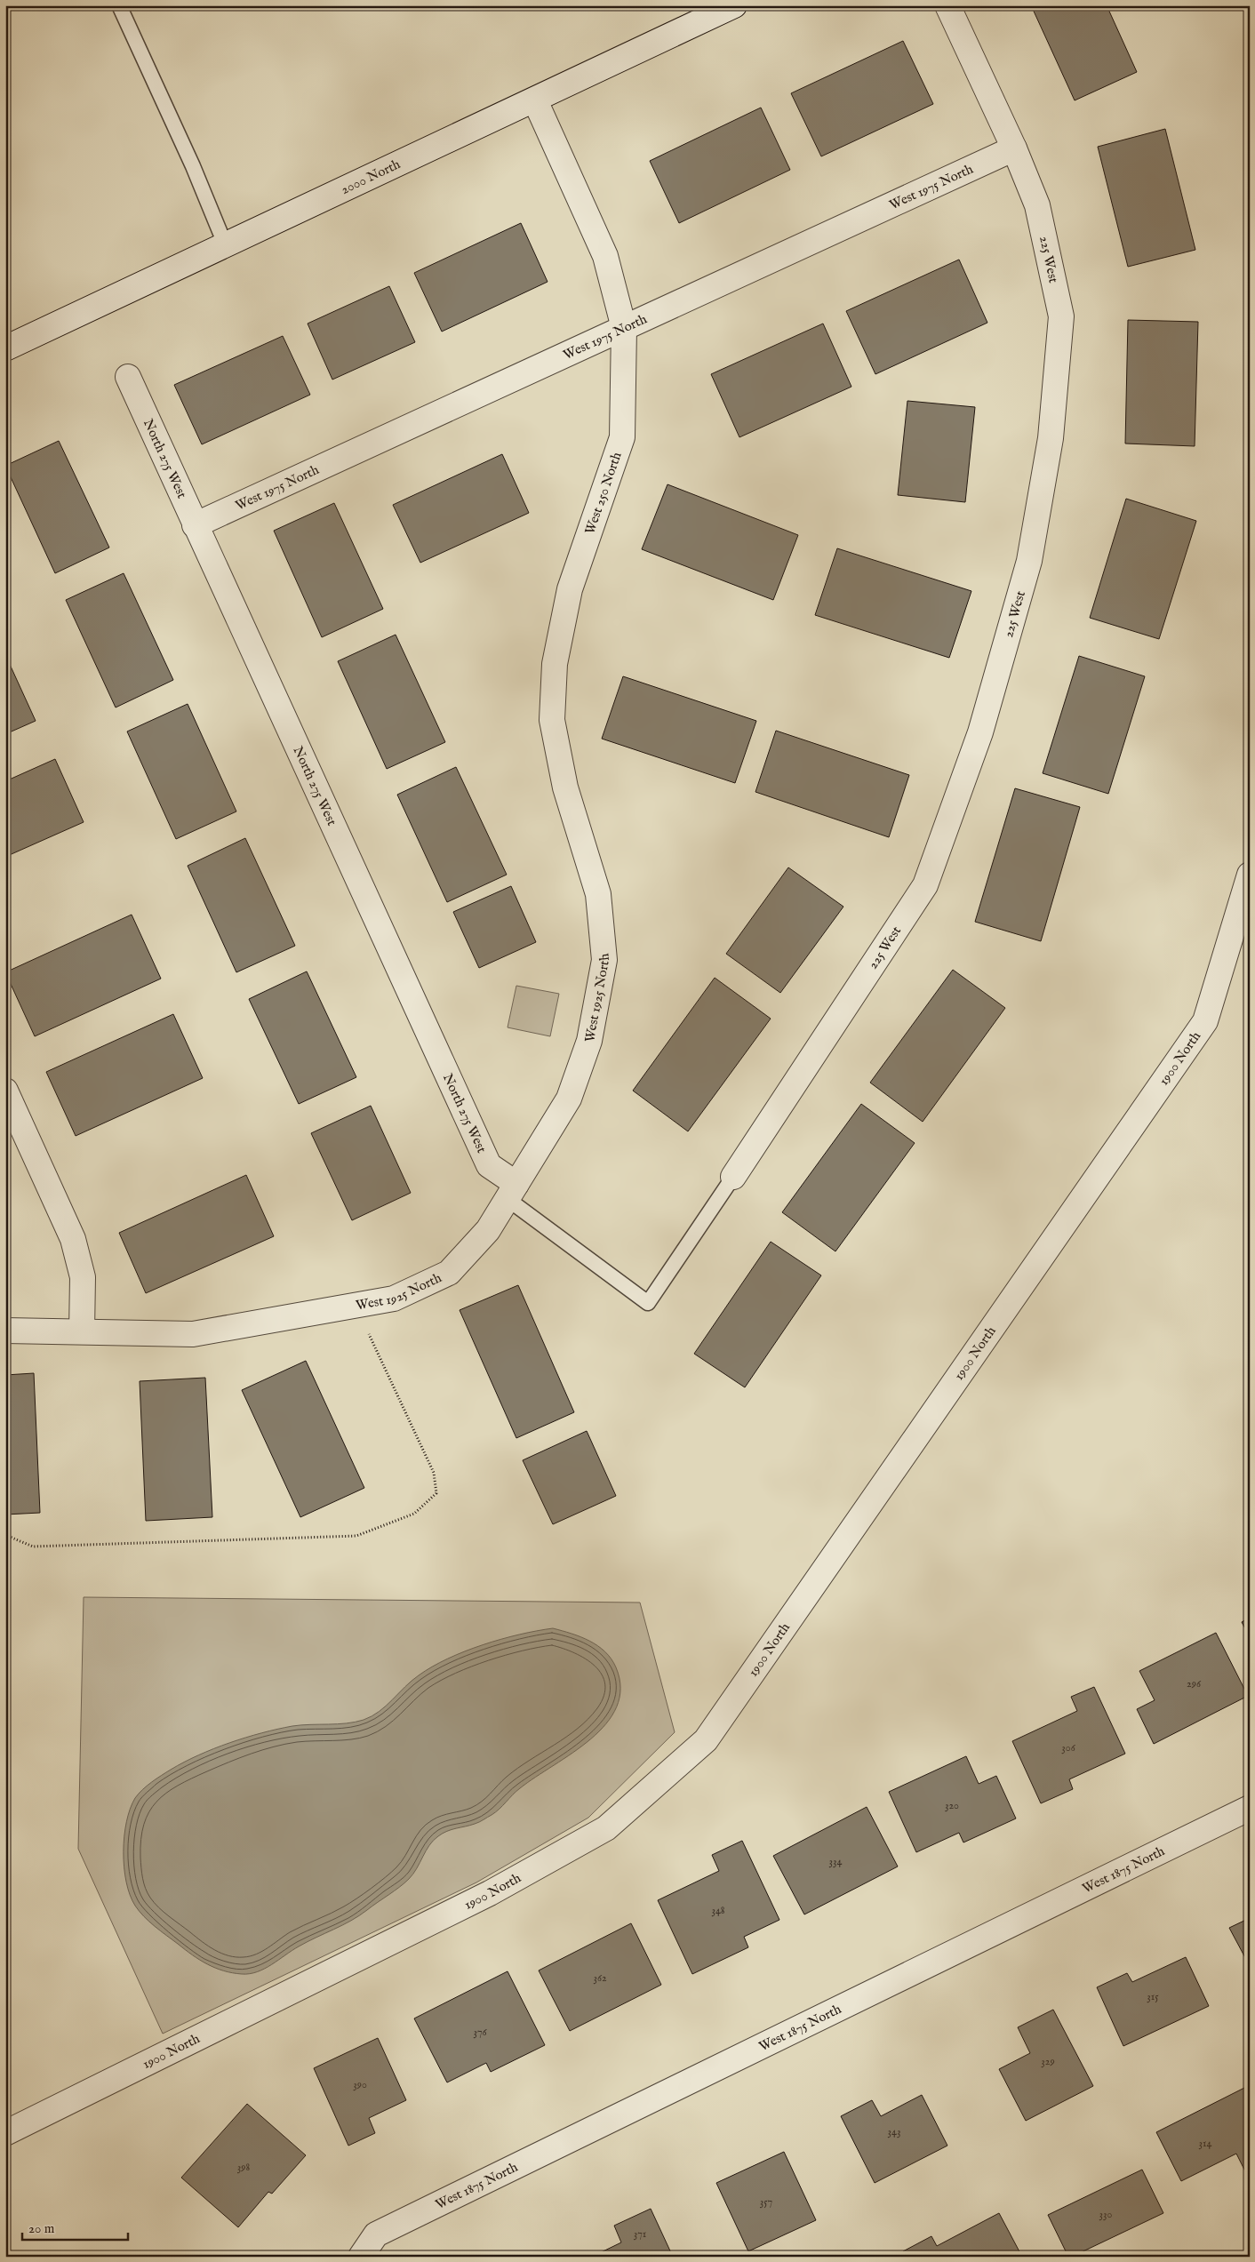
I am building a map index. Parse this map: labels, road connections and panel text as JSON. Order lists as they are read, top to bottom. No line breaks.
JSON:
{"streets":{"street":["2000 North","West 1975 North","225 West","North 275 West","West 250 North","West 1925 North","1900 North","West 1875 North"]},"crossings":[["2000 North","West 250 North"],["West 1975 North","225 West"],["West 1975 North","North 275 West"],["West 1975 North","West 250 North"],["North 275 West","West 1925 North"],["West 250 North","West 1925 North"]],"house_numbers":["296","306","320","334","348","362","315","376","329","390","343","314","398","357","330","371"],"scale_bar":"20 m"}
